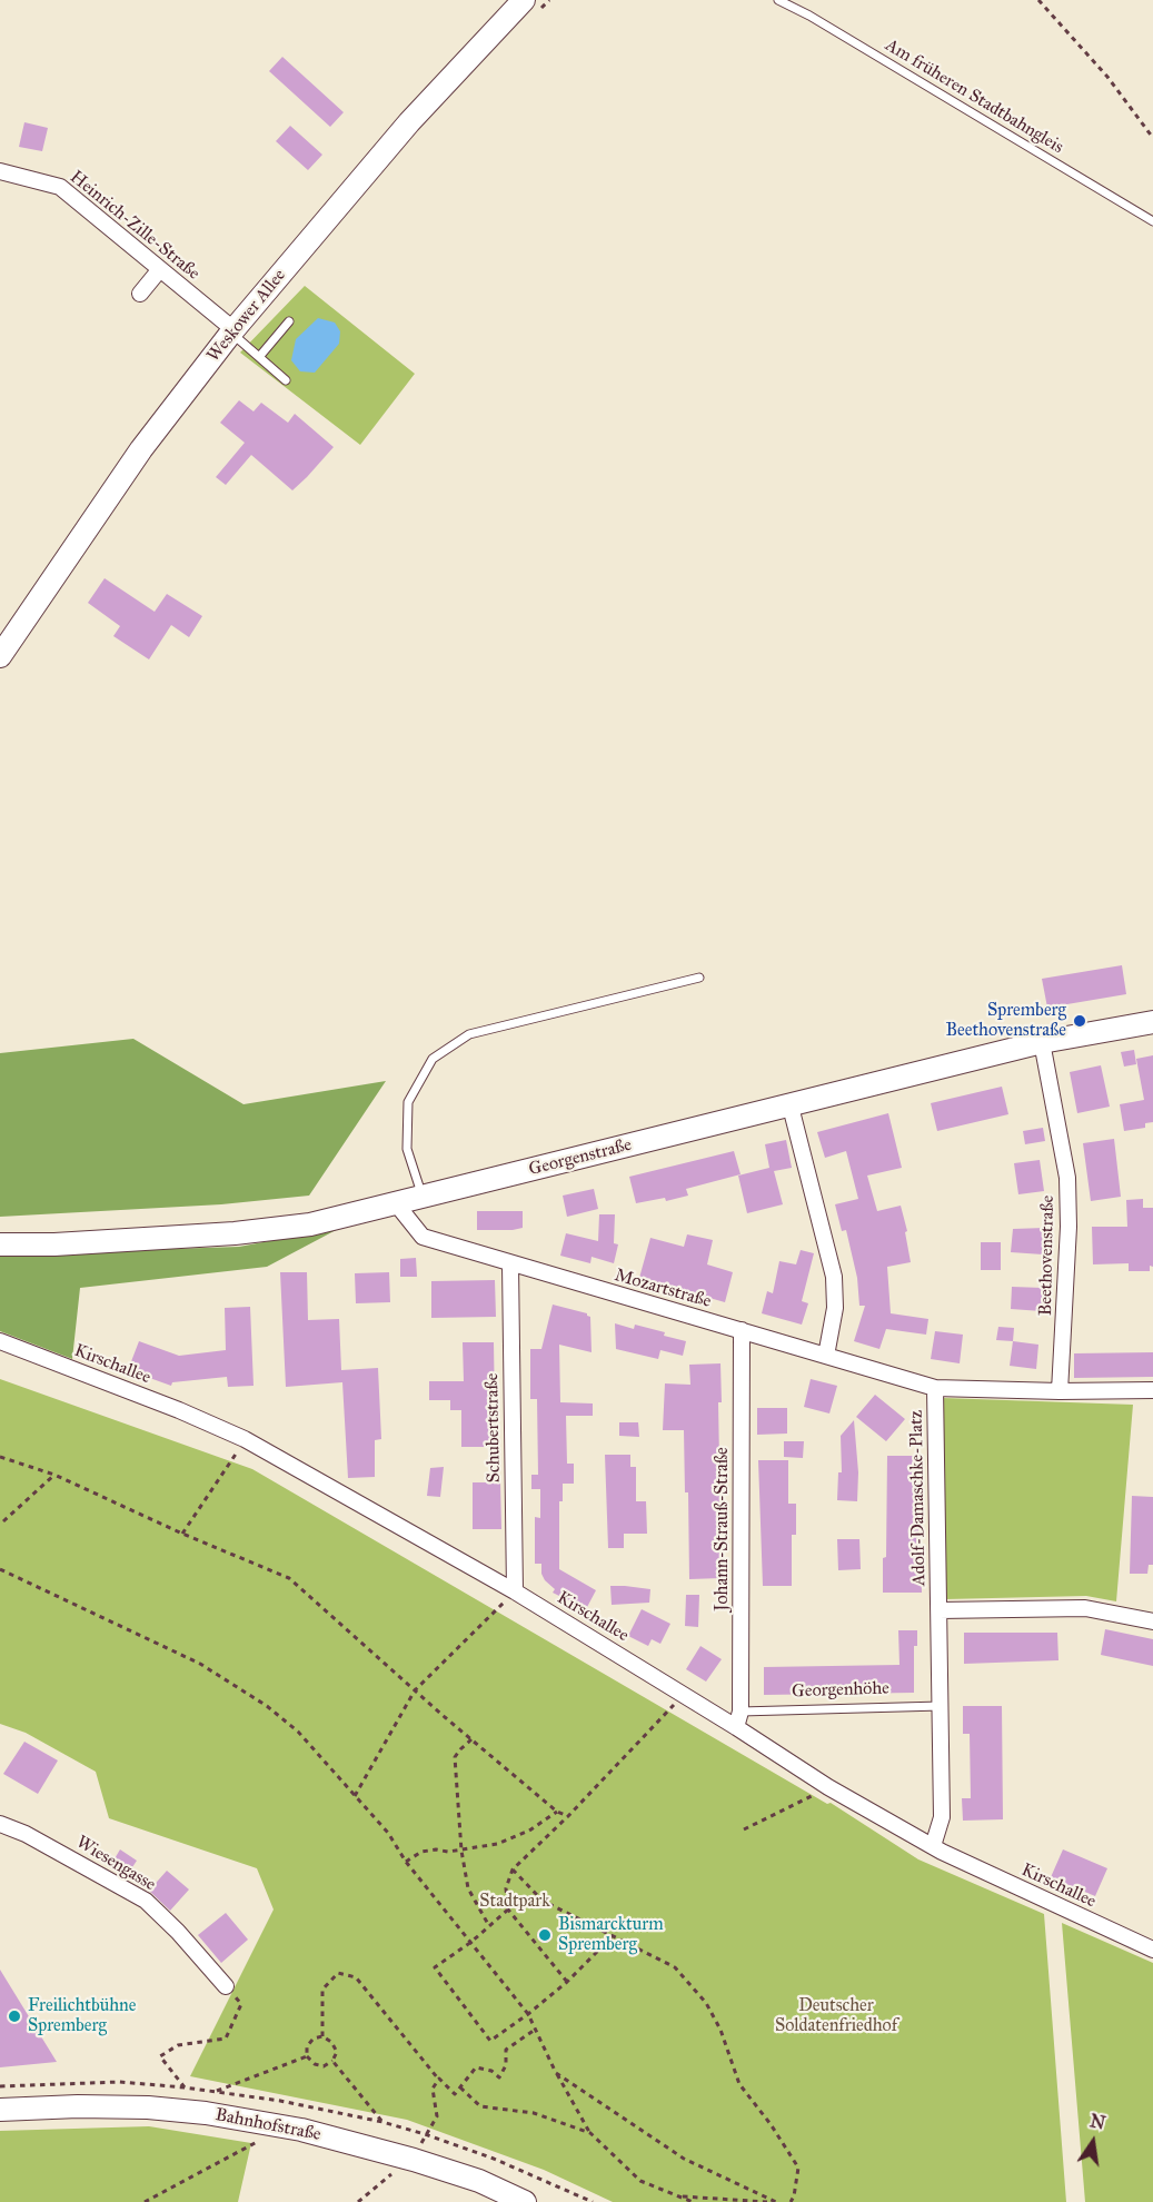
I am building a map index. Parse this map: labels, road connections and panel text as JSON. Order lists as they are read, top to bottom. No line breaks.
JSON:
{"streets":{"main road":["Weskower Allee","Georgenstraße","Bahnhofstraße"],"street":["Heinrich-Zille-Straße","Beethovenstraße","Mozartstraße","Kirschallee","Schubertstraße","Adolf-Damaschke-Platz","Johann-Strauß-Straße","Wiesengasse"],"lane":["Am früheren Stadtbahngleis","Georgenhöhe"]},"crossings":[["Heinrich-Zille-Straße","Weskower Allee"],["Georgenstraße","Beethovenstraße"],["Georgenstraße","Mozartstraße"],["Beethovenstraße","Adolf-Damaschke-Platz"],["Mozartstraße","Schubertstraße"],["Mozartstraße","Adolf-Damaschke-Platz"],["Mozartstraße","Johann-Strauß-Straße"],["Kirschallee","Schubertstraße"],["Kirschallee","Johann-Strauß-Straße"],["Johann-Strauß-Straße","Georgenhöhe"]],"parks":["Stadtpark","Deutscher Soldatenfriedhof"],"places":["Spremberg Beethovenstraße","Bismarckturm Spremberg","Freilichtbühne Spremberg"],"north":"top"}
